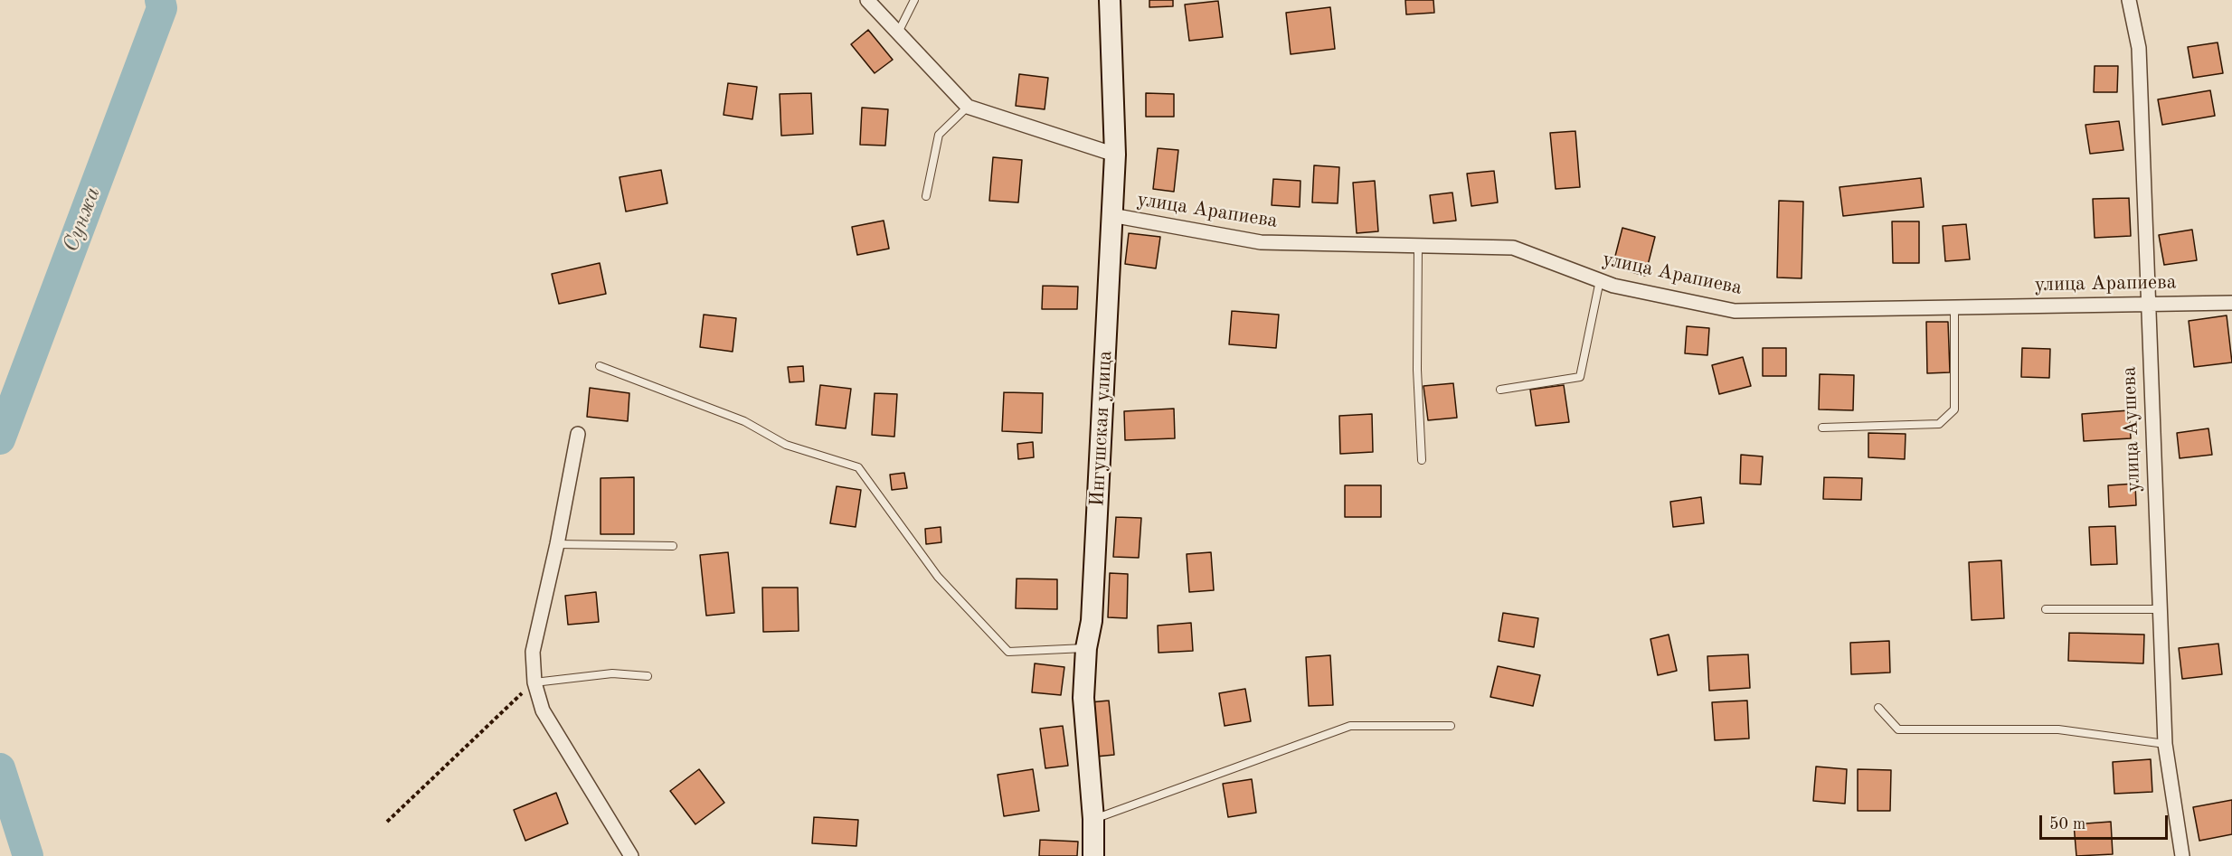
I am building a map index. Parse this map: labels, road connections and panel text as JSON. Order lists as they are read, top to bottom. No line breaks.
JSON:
{"streets":{"street":["улица Арапиева","Ингушская улица","улица Аушева"]},"crossings":[["улица Арапиева","Ингушская улица"],["улица Арапиева","улица Аушева"]],"water":["Сунжа"],"scale_bar":"50 m"}
